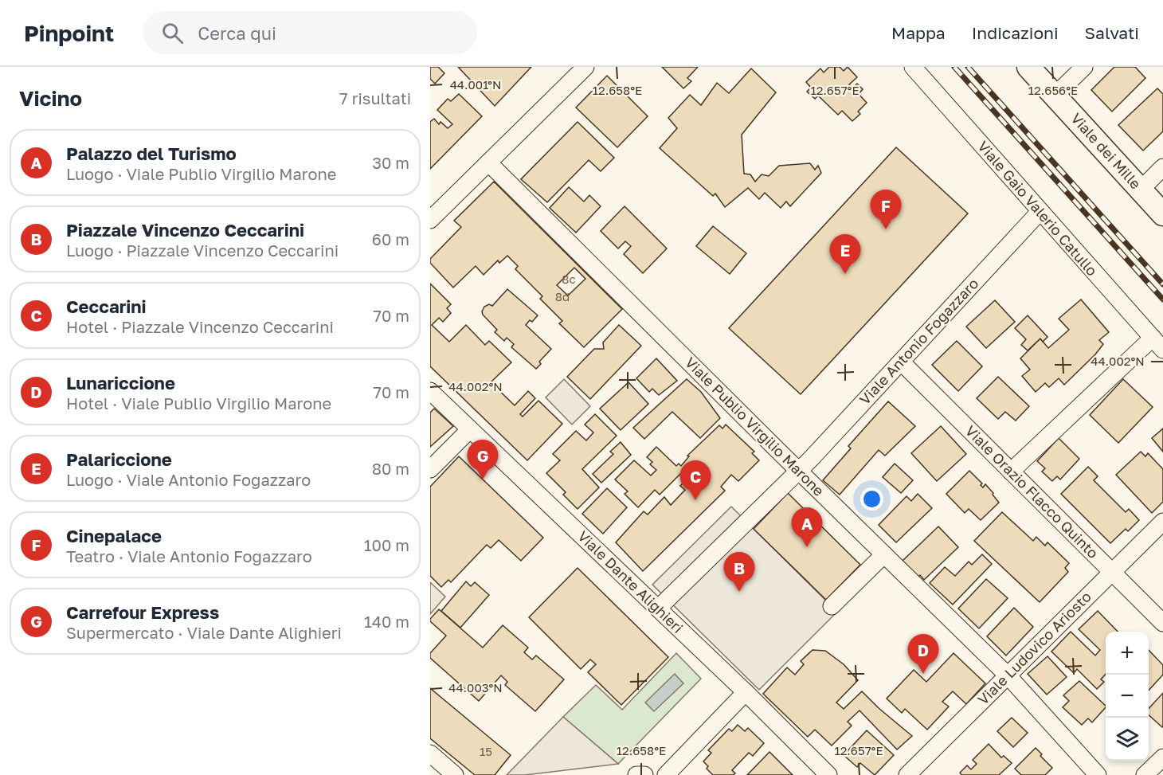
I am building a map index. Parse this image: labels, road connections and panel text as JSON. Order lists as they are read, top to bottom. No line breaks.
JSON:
{"streets":{"street":["Viale dei Mille","Viale Gaio Valerio Catullo","Viale Antonio Fogazzaro","Viale Publio Virgilio Marone","Viale Orazio Flacco Quinto","Viale Dante Alighieri","Viale Ludovico Ariosto"]},"crossings":[["Viale Gaio Valerio Catullo","Viale Antonio Fogazzaro"],["Viale Antonio Fogazzaro","Viale Publio Virgilio Marone"],["Viale Antonio Fogazzaro","Viale Orazio Flacco Quinto"],["Viale Antonio Fogazzaro","Viale Dante Alighieri"],["Viale Publio Virgilio Marone","Viale Ludovico Ariosto"],["Viale Orazio Flacco Quinto","Viale Ludovico Ariosto"]],"house_numbers":["8c","8d","15"],"page":{"header":"Pinpoint","search":"Cerca qui","nav":["Mappa","Indicazioni","Salvati"],"heading":["Vicino","7 risultati"],"list":[{"mark":"A","name":"Palazzo del Turismo","note":"Luogo · Viale Publio Virgilio Marone","value":"30 m"},{"mark":"B","name":"Piazzale Vincenzo Ceccarini","note":"Luogo · Piazzale Vincenzo Ceccarini","value":"60 m"},{"mark":"C","name":"Ceccarini","note":"Hotel · Piazzale Vincenzo Ceccarini","value":"70 m"},{"mark":"D","name":"Lunariccione","note":"Hotel · Viale Publio Virgilio Marone","value":"70 m"},{"mark":"E","name":"Palariccione","note":"Luogo · Viale Antonio Fogazzaro","value":"80 m"},{"mark":"F","name":"Cinepalace","note":"Teatro · Viale Antonio Fogazzaro","value":"100 m"},{"mark":"G","name":"Carrefour Express","note":"Supermercato · Viale Dante Alighieri","value":"140 m"}],"pins":["F","E","G","C","A","B","D"],"map_buttons":["+","−"]},"coordinates":["44.001°N","12.658°E","12.657°E","12.656°E","44.002°N","44.003°N"]}
